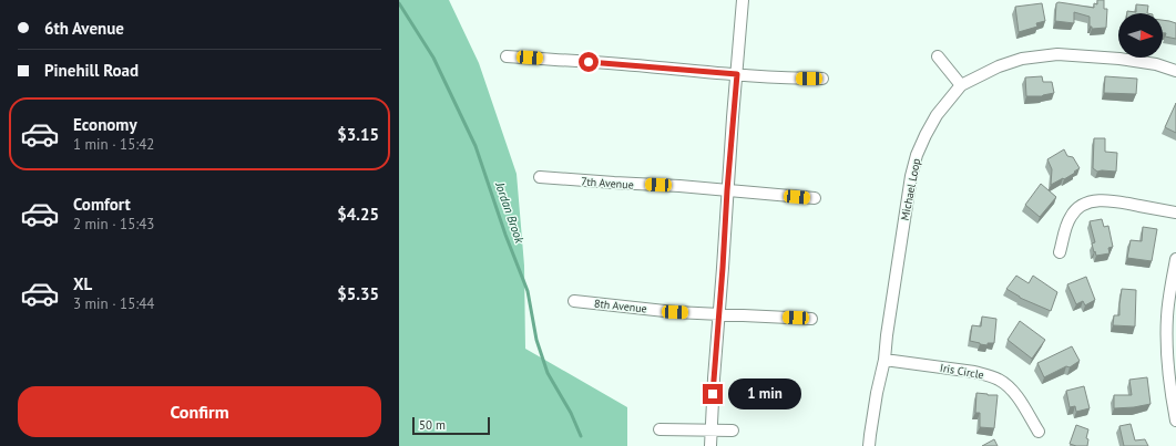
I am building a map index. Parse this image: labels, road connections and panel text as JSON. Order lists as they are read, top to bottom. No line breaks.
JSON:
{"streets":{"street":["7th Avenue","Michael Loop","8th Avenue","Iris Circle"]},"crossings":[["Michael Loop","Iris Circle"]],"water":["Jordan Brook"],"scale_bar":"50 m","north":"right","page":{"banner":["6th Avenue","Pinehill Road"],"list":[{"name":"Economy","note":"1 min · 15:42","value":"$3.15"},{"name":"Comfort","note":"2 min · 15:43","value":"$4.25"},{"name":"XL","note":"3 min · 15:44","value":"$5.35"}],"buttons":"Confirm","bubble":"1 min","scale":"50 m"}}
